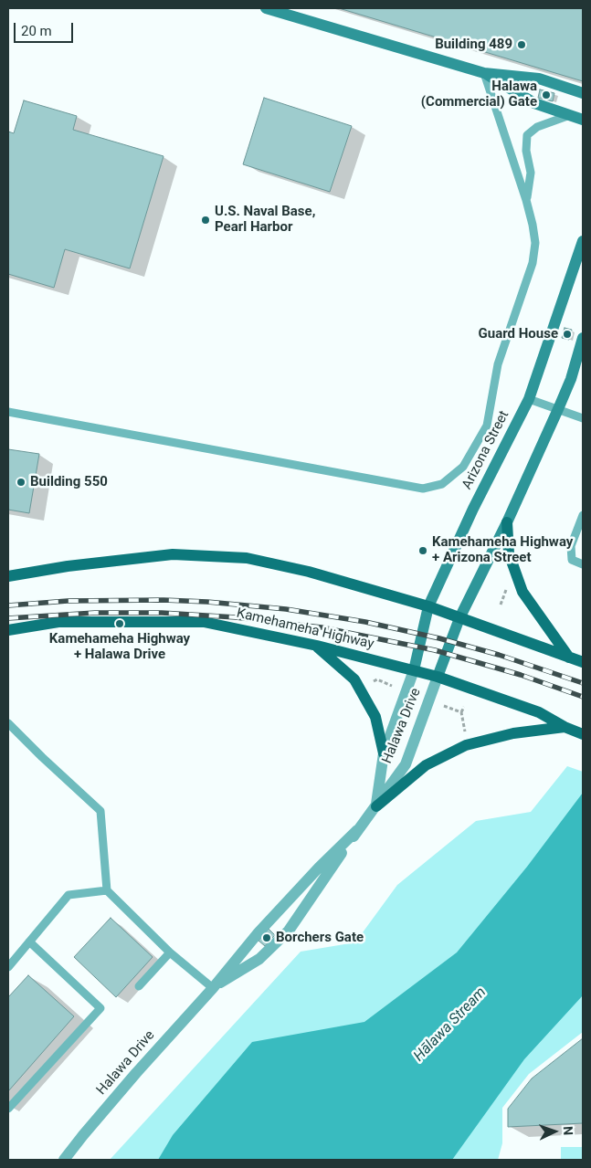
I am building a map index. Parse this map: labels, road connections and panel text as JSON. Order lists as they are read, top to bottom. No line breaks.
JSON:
{"streets":{"main road":["Kamehameha Highway"],"street":["Arizona Street","Halawa Drive"]},"crossings":[["Arizona Street","Kamehameha Highway"],["Arizona Street","Halawa Drive"],["Kamehameha Highway","Halawa Drive"]],"water":["Hālawa Stream"],"places":["Building 489","Halawa (Commercial) Gate","U.S. Naval Base, Pearl Harbor","Guard House","Building 550","Kamehameha Highway + Arizona Street","Kamehameha Highway + Halawa Drive","Borchers Gate"],"scale_bar":"20 m","north":"right"}
